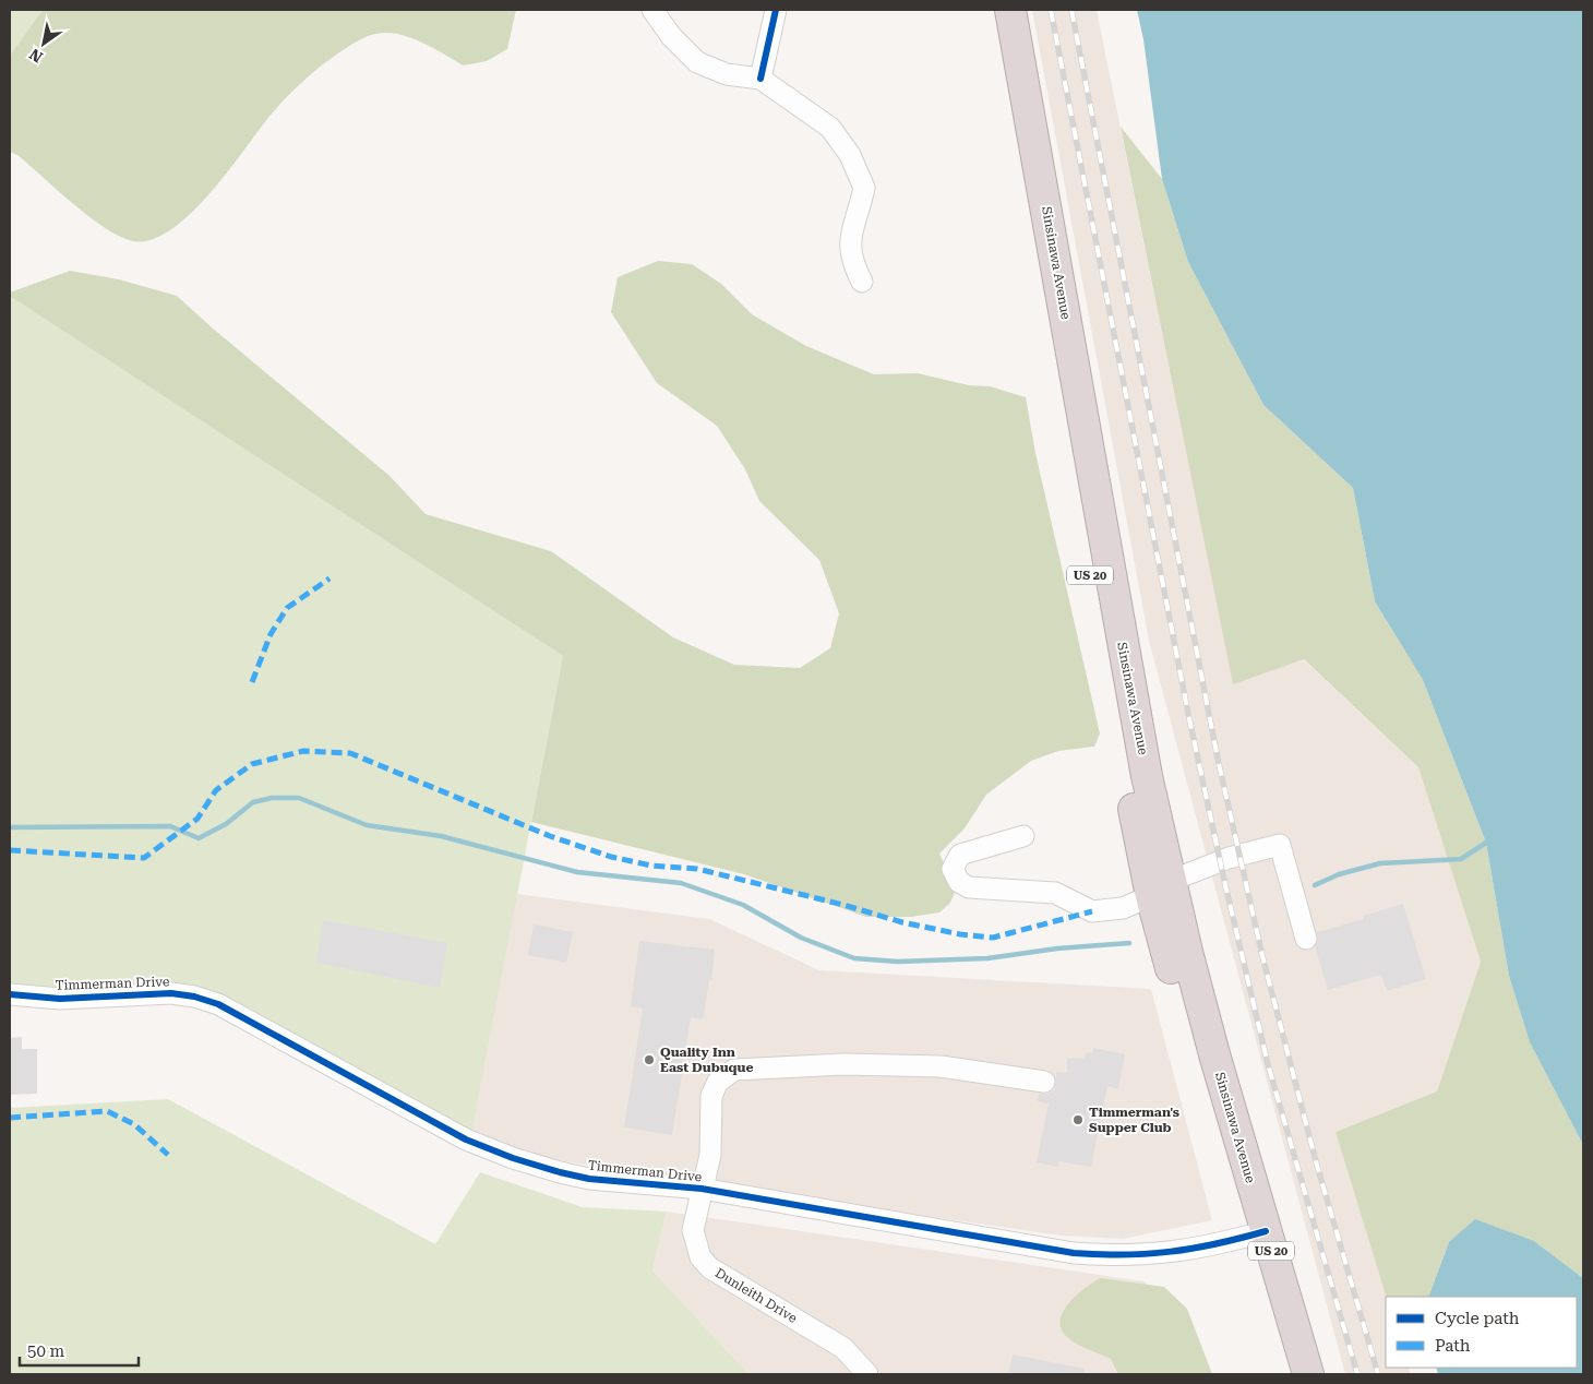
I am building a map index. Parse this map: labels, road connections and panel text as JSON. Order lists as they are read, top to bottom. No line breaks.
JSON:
{"streets":{"highway":["Sinsinawa Avenue","US 20"],"street":["Timmerman Drive","Dunleith Drive"]},"crossings":[["Sinsinawa Avenue","Timmerman Drive"],["Timmerman Drive","Dunleith Drive"]],"places":["Quality Inn East Dubuque","Timmerman's Supper Club"],"legend":["Cycle path","Path"],"scale_bar":"50 m","north":"bottom left"}
